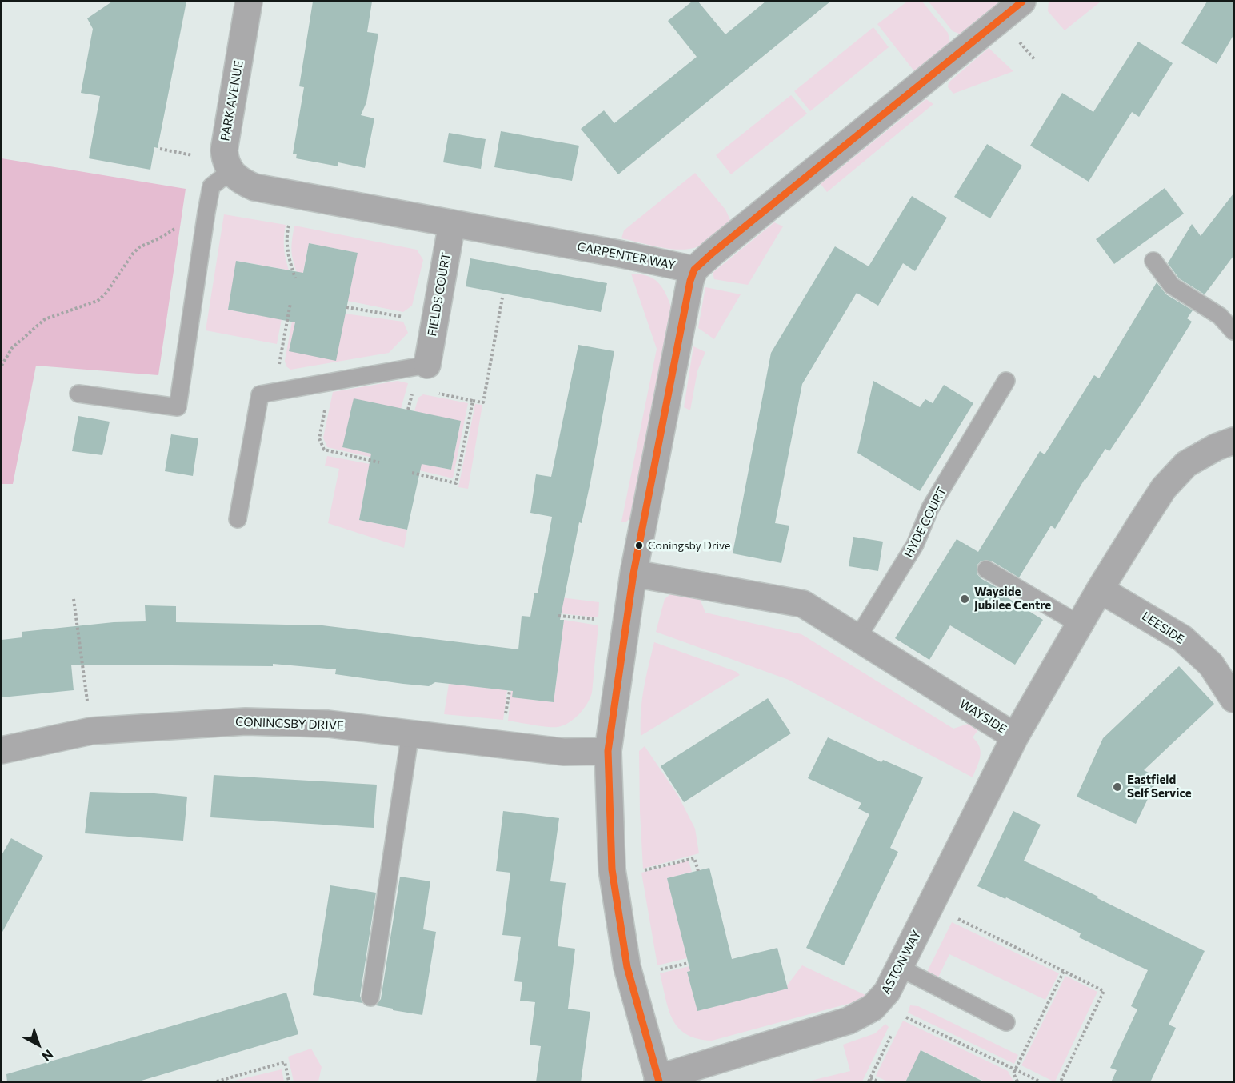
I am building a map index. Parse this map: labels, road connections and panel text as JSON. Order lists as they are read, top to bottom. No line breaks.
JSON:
{"streets":{"street":["PARK AVENUE","CARPENTER WAY","FIELDS COURT","LEESIDE","WAYSIDE","CONINGSBY DRIVE","ASTON WAY"],"lane":["HYDE COURT"]},"crossings":[["PARK AVENUE","CARPENTER WAY"],["CARPENTER WAY","FIELDS COURT"],["HYDE COURT","WAYSIDE"],["LEESIDE","WAYSIDE"],["WAYSIDE","ASTON WAY"]],"places":["Coningsby Drive","Wayside Jubilee Centre","Eastfield Self Service"],"north":"bottom right"}
